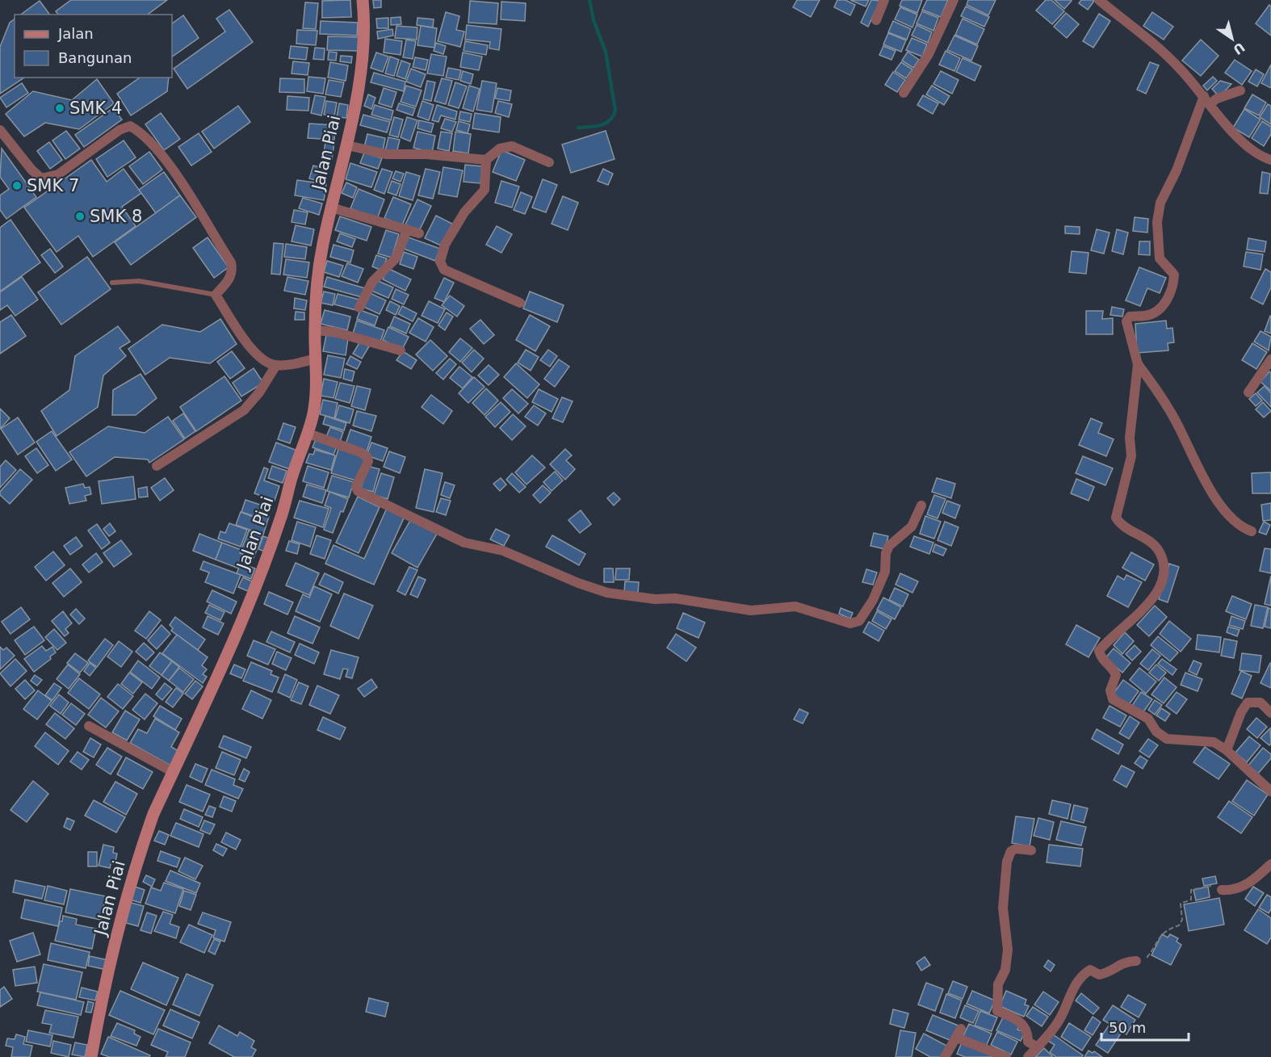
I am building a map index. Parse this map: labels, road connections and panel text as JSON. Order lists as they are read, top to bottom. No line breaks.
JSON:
{"streets":{"street":["Jalan Piai"]},"places":["SMK 4","SMK 7","SMK 8"],"legend":["Jalan","Bangunan"],"scale_bar":"50 m","north":"bottom right"}
